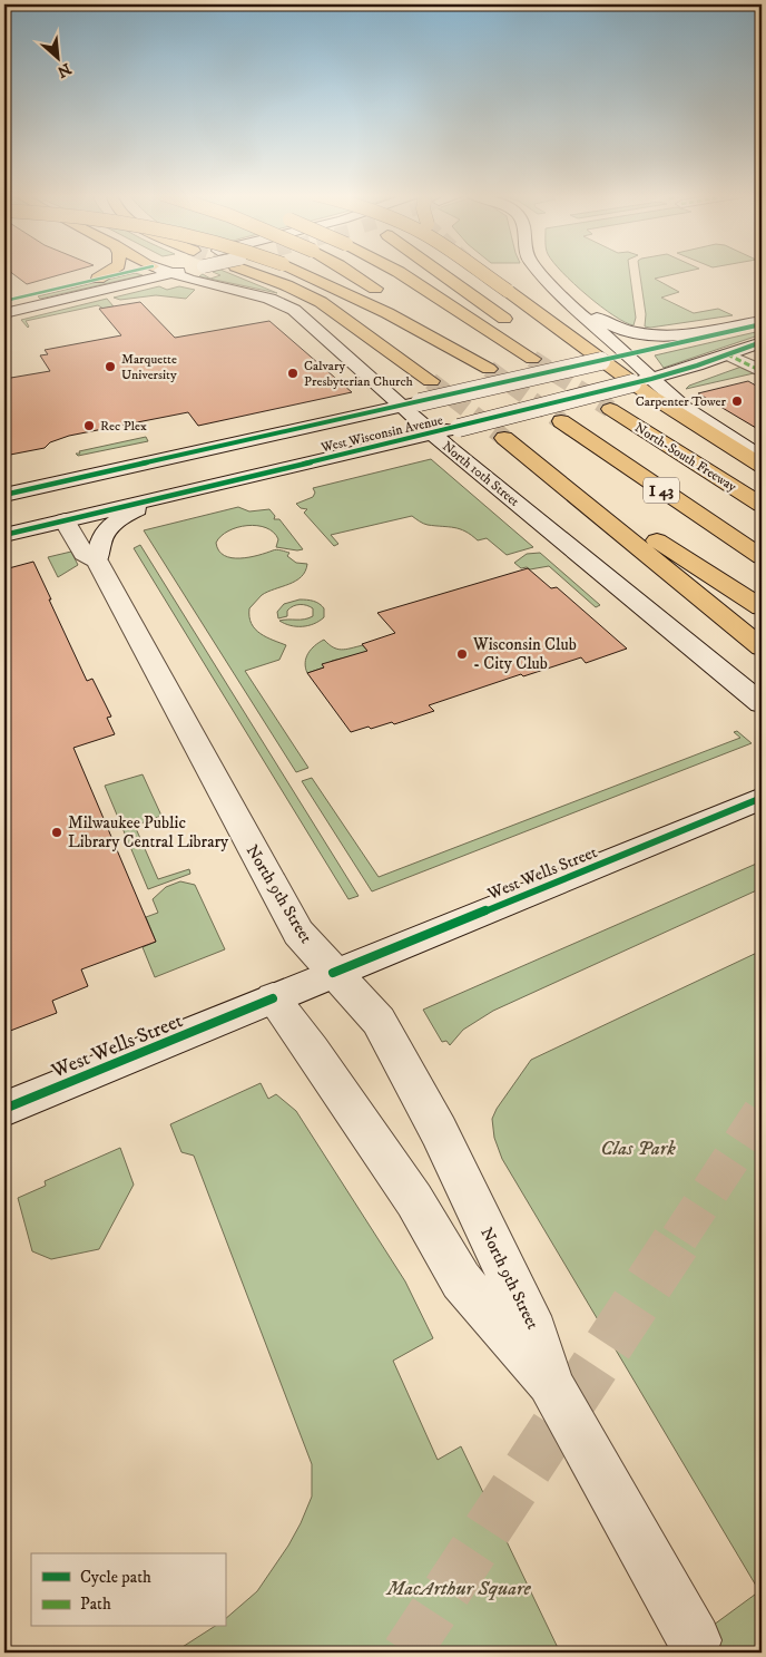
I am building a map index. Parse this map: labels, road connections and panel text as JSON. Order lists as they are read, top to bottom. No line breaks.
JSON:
{"streets":{"highway":["North-South Freeway","I 43"],"street":["West Wisconsin Avenue","North 10th Street","West Wells Street","North 9th Street"]},"crossings":[["West Wisconsin Avenue","North 10th Street"],["West Wisconsin Avenue","North 9th Street"],["West Wells Street","North 9th Street"]],"parks":["Clas Park","MacArthur Square"],"places":["Marquette University","Calvary Presbyterian Church","Carpenter Tower","Rec Plex","Wisconsin Club - City Club","Milwaukee Public Library Central Library"],"legend":["Cycle path","Path"],"north":"bottom right"}
